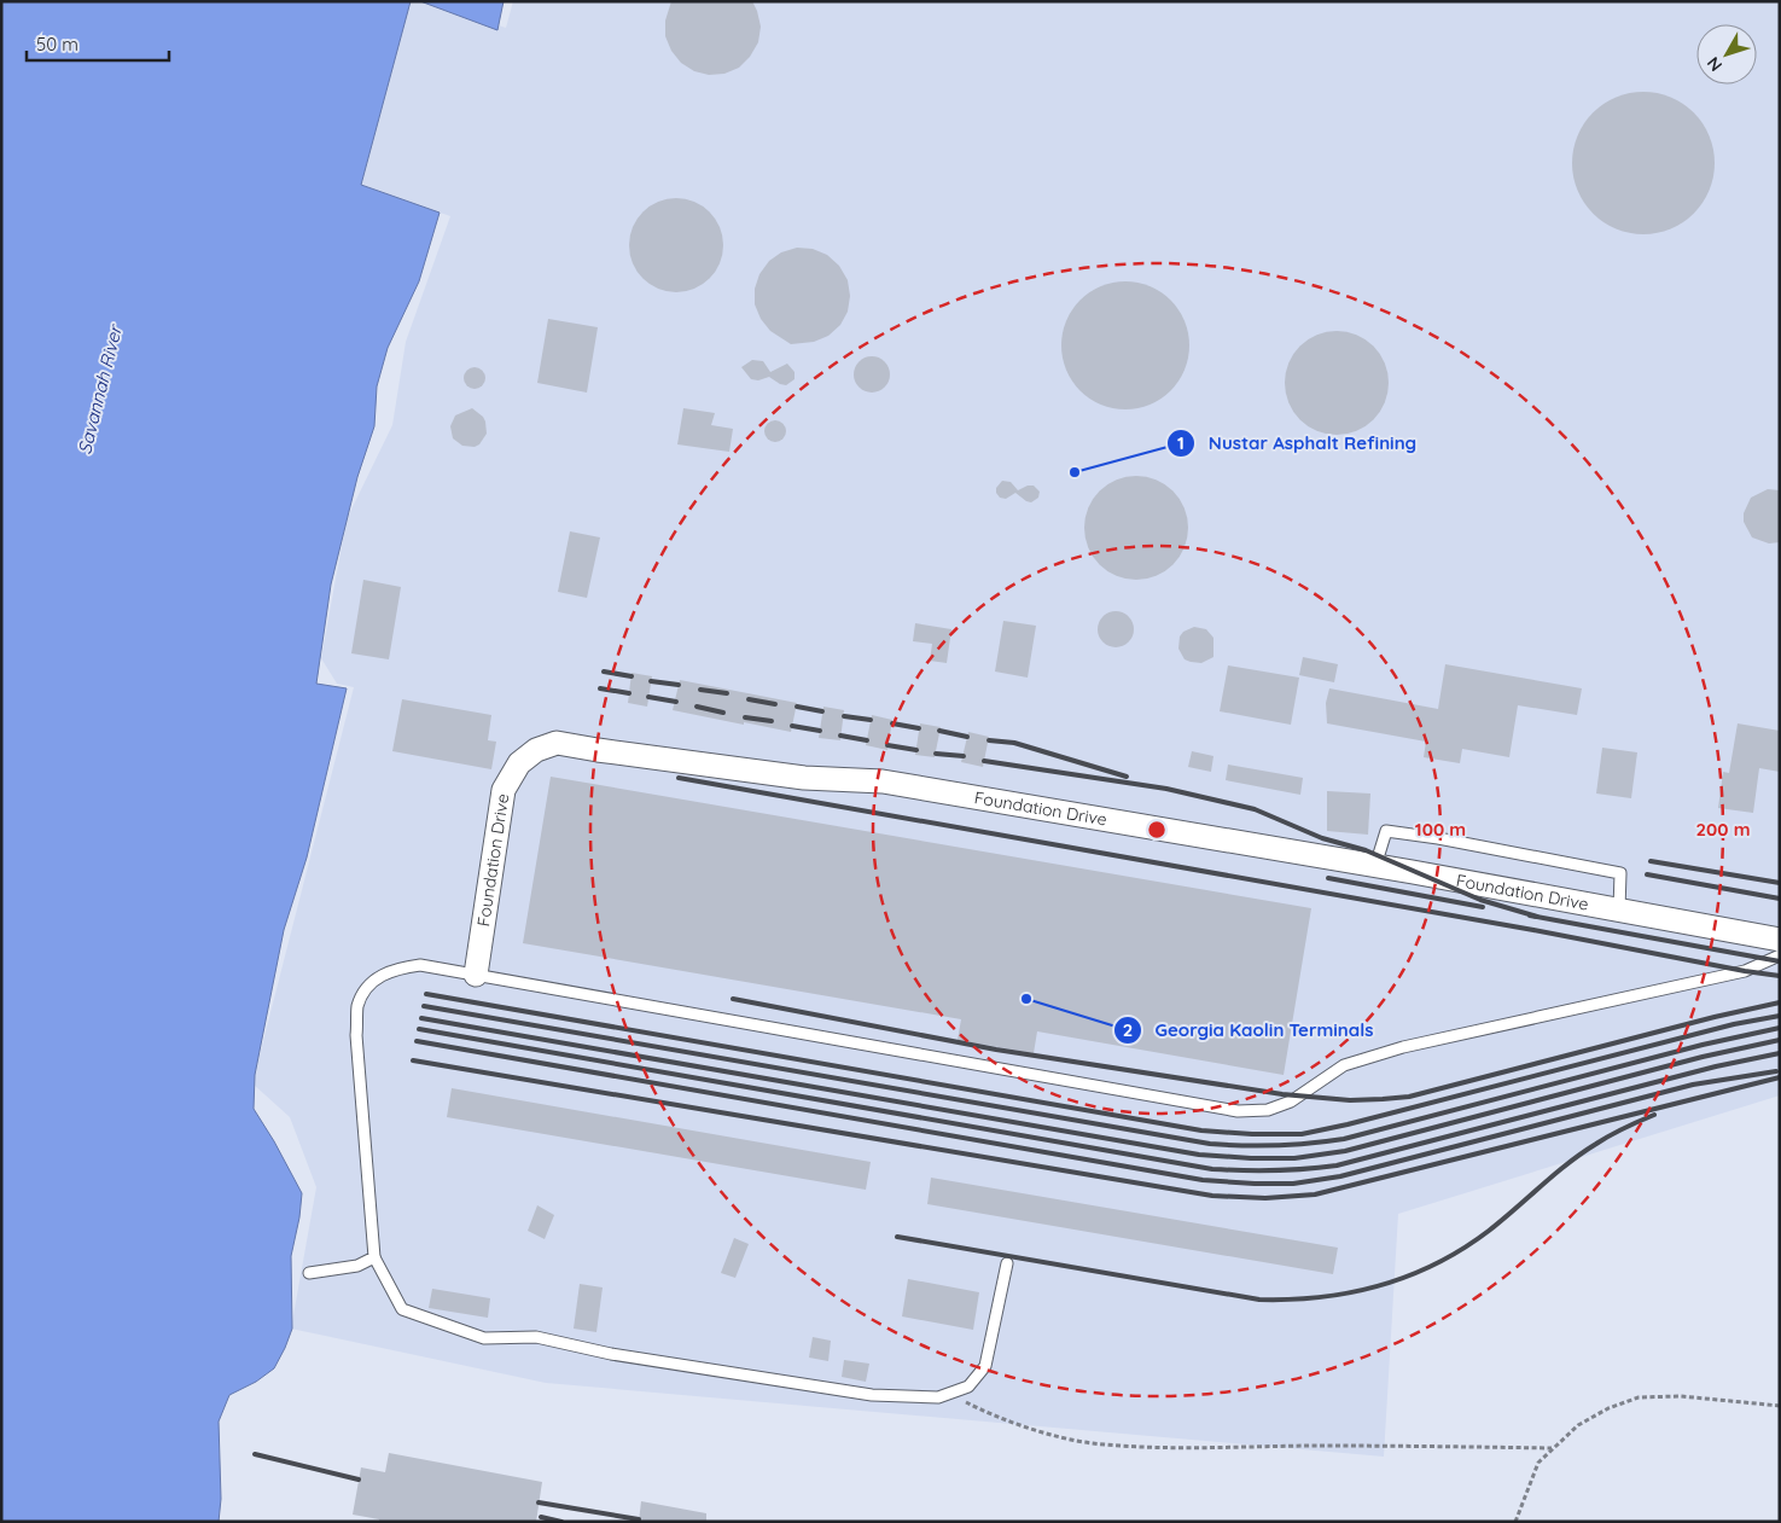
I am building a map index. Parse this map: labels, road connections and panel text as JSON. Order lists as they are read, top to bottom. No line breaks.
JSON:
{"streets":{"street":["Foundation Drive"]},"water":["Savannah River"],"places":["Nustar Asphalt Refining","Georgia Kaolin Terminals"],"scale_bar":"50 m","north":"bottom left","rings":["100 m","200 m"]}
